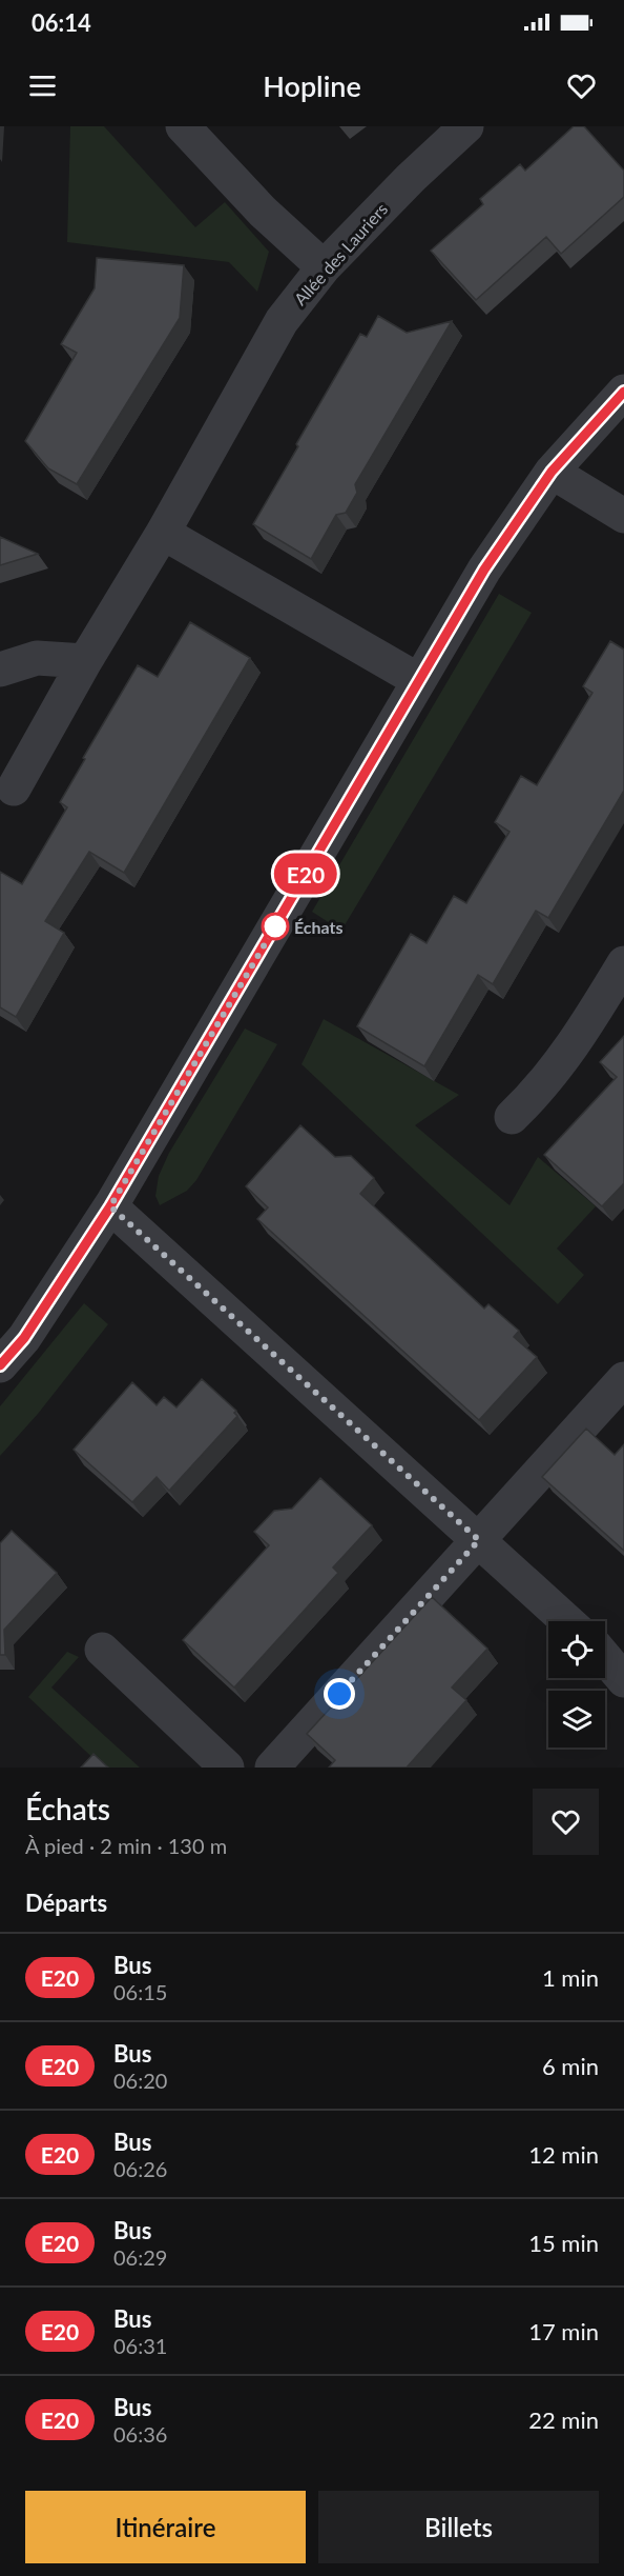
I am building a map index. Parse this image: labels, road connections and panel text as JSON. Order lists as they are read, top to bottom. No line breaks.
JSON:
{"streets":{"street":["Allée des Lauriers"]},"places":["Échats"],"lines":["bus line E20"],"page":{"status":"06:14","header":"Hopline","on_map":"E20","heading":[["Échats","À pied · 2 min · 130 m"],"Départs"],"list":[{"mark":"E20","name":"Bus","note":"06:15","value":"1 min"},{"mark":"E20","name":"Bus","note":"06:20","value":"6 min"},{"mark":"E20","name":"Bus","note":"06:26","value":"12 min"},{"mark":"E20","name":"Bus","note":"06:29","value":"15 min"},{"mark":"E20","name":"Bus","note":"06:31","value":"17 min"},{"mark":"E20","name":"Bus","note":"06:36","value":"22 min"}],"buttons":["Itinéraire","Billets"]}}
